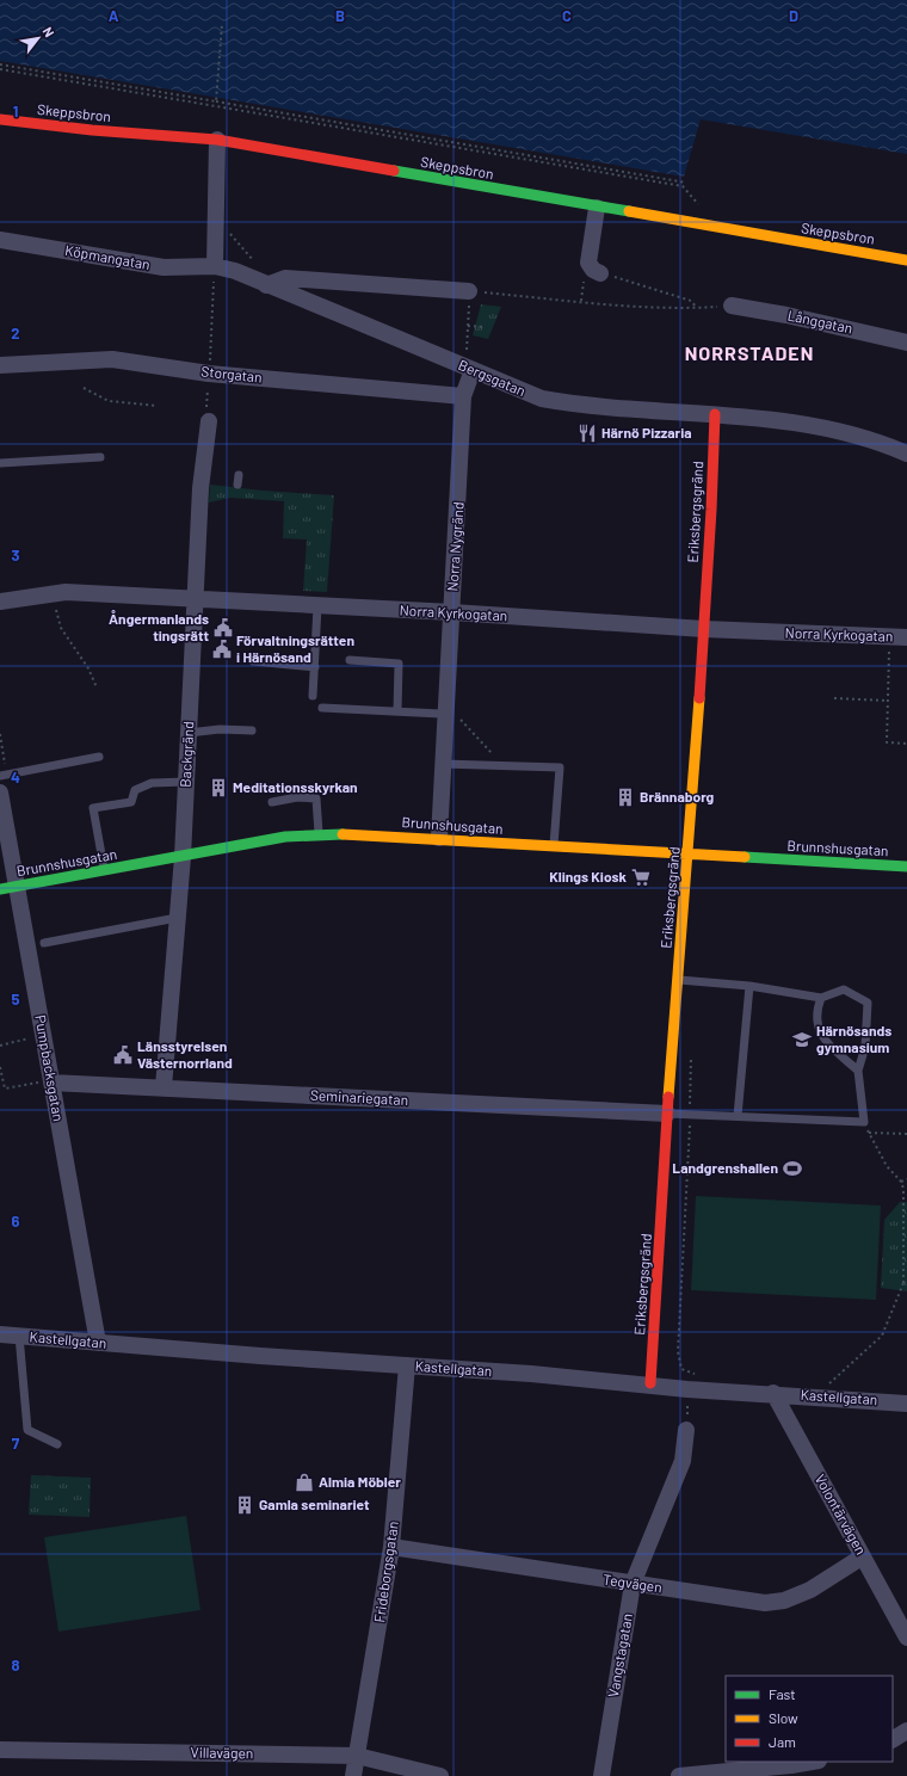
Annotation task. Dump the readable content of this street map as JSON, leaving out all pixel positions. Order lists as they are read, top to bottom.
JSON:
{
  "streets": {
    "street": [
      "Skeppsbron",
      "Köpmangatan",
      "Långgatan",
      "Storgatan",
      "Bergsgatan",
      "Eriksbergsgränd",
      "Norra Nygränd",
      "Norra Kyrkogatan",
      "Backgränd",
      "Brunnshusgatan",
      "Pumpbacksgatan",
      "Seminariegatan",
      "Kastellgatan",
      "Volontärvägen",
      "Frideborgsgatan",
      "Tegvägen",
      "Vangstagatan",
      "Villavägen"
    ]
  },
  "crossings": [
    ["Köpmangatan", "Bergsgatan"],
    ["Storgatan", "Norra Nygränd"],
    ["Bergsgatan", "Eriksbergsgränd"],
    ["Bergsgatan", "Norra Nygränd"],
    ["Eriksbergsgränd", "Norra Kyrkogatan"],
    ["Eriksbergsgränd", "Brunnshusgatan"],
    ["Eriksbergsgränd", "Seminariegatan"],
    ["Eriksbergsgränd", "Kastellgatan"],
    ["Norra Nygränd", "Norra Kyrkogatan"],
    ["Norra Nygränd", "Brunnshusgatan"],
    ["Norra Kyrkogatan", "Backgränd"],
    ["Backgränd", "Brunnshusgatan"],
    ["Backgränd", "Seminariegatan"],
    ["Brunnshusgatan", "Pumpbacksgatan"],
    ["Pumpbacksgatan", "Seminariegatan"],
    ["Pumpbacksgatan", "Kastellgatan"],
    ["Kastellgatan", "Volontärvägen"],
    ["Kastellgatan", "Frideborgsgatan"],
    ["Volontärvägen", "Tegvägen"],
    ["Frideborgsgatan", "Tegvägen"],
    ["Frideborgsgatan", "Villavägen"],
    ["Tegvägen", "Vangstagatan"]
  ],
  "districts": ["NORRSTADEN"],
  "places": {
    "restaurant": ["Härnö Pizzaria"],
    "public building": ["Ångermanlands tingsrätt", "Förvaltningsrätten i Härnösand", "Länsstyrelsen Västernorrland"],
    "building": ["Meditationsskyrkan", "Brännaborg", "Gamla seminariet"],
    "supermarket": ["Klings Kiosk"],
    "school or university": ["Härnösands gymnasium"],
    "sports": ["Landgrenshallen"],
    "shop": ["Almia Möbler"]
  },
  "legend": ["Fast", "Slow", "Jam"],
  "north": "top right",
  "grid": {
    "columns": [
      "A",
      "B",
      "C",
      "D"
    ],
    "rows": [
      "1",
      "2",
      "3",
      "4",
      "5",
      "6",
      "7",
      "8"
    ]
  }
}
